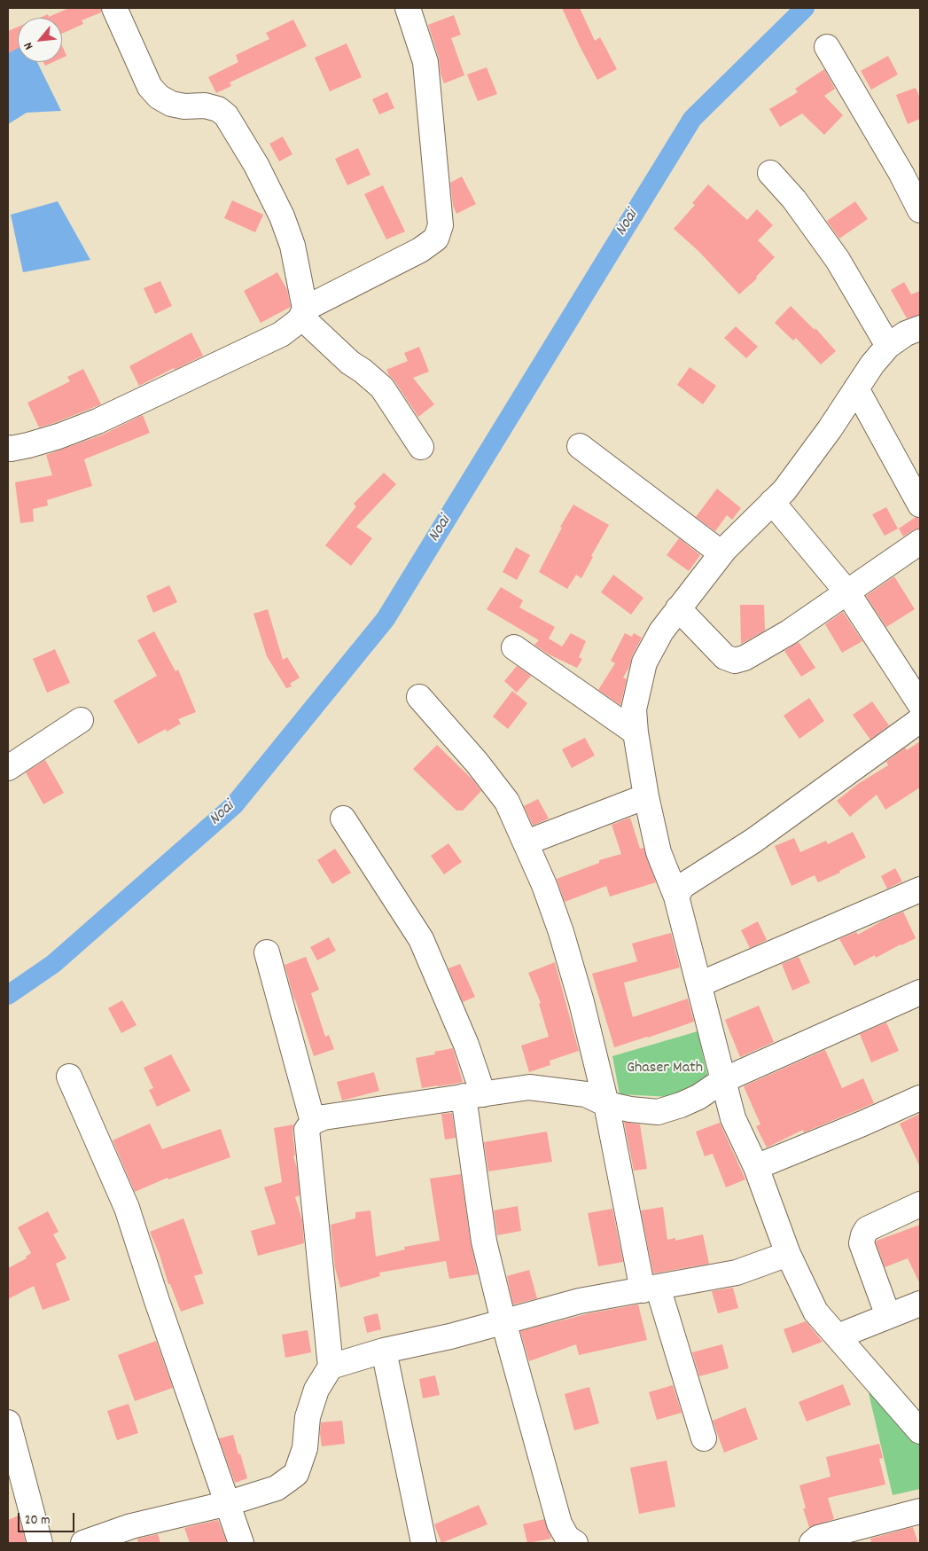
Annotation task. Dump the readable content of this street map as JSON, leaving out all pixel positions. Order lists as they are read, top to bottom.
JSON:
{
  "water": ["Noai"],
  "parks": ["Ghaser Math"],
  "scale_bar": "20 m",
  "north": "bottom left"
}
